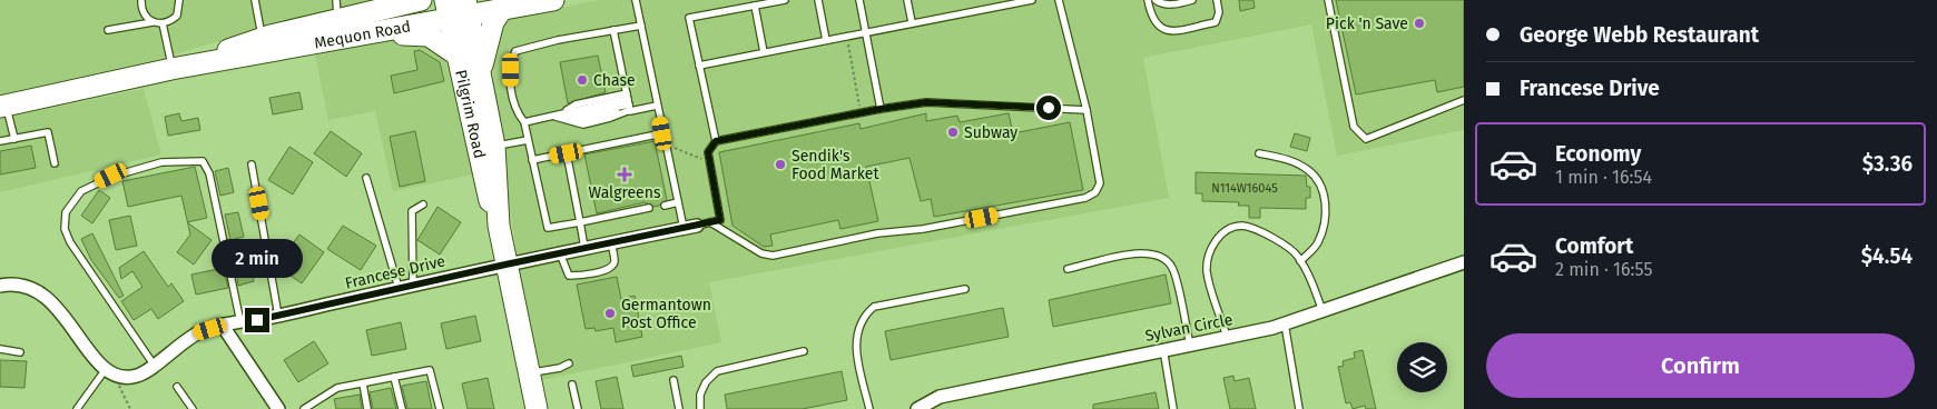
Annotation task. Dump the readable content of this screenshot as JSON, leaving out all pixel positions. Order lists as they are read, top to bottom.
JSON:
{
  "streets": {
    "main road": ["Mequon Road", "Pilgrim Road"],
    "street": ["Francese Drive", "Sylvan Circle"]
  },
  "crossings": [
    ["Mequon Road", "Pilgrim Road"],
    ["Pilgrim Road", "Francese Drive"]
  ],
  "places": {
    "other": [
      "Pick 'n Save",
      "Chase",
      "Subway",
      "Sendik's Food Market",
      "Germantown Post Office"
    ],
    "health": ["Walgreens"]
  },
  "house_numbers": ["N114W16045"],
  "page": {
    "banner": ["George Webb Restaurant", "Francese Drive"],
    "list": [
      {
        "name": "Economy",
        "note": "1 min · 16:54",
        "value": "$3.36"
      },
      {
        "name": "Comfort",
        "note": "2 min · 16:55",
        "value": "$4.54"
      }
    ],
    "bubble": "2 min",
    "buttons": "Confirm"
  }
}
